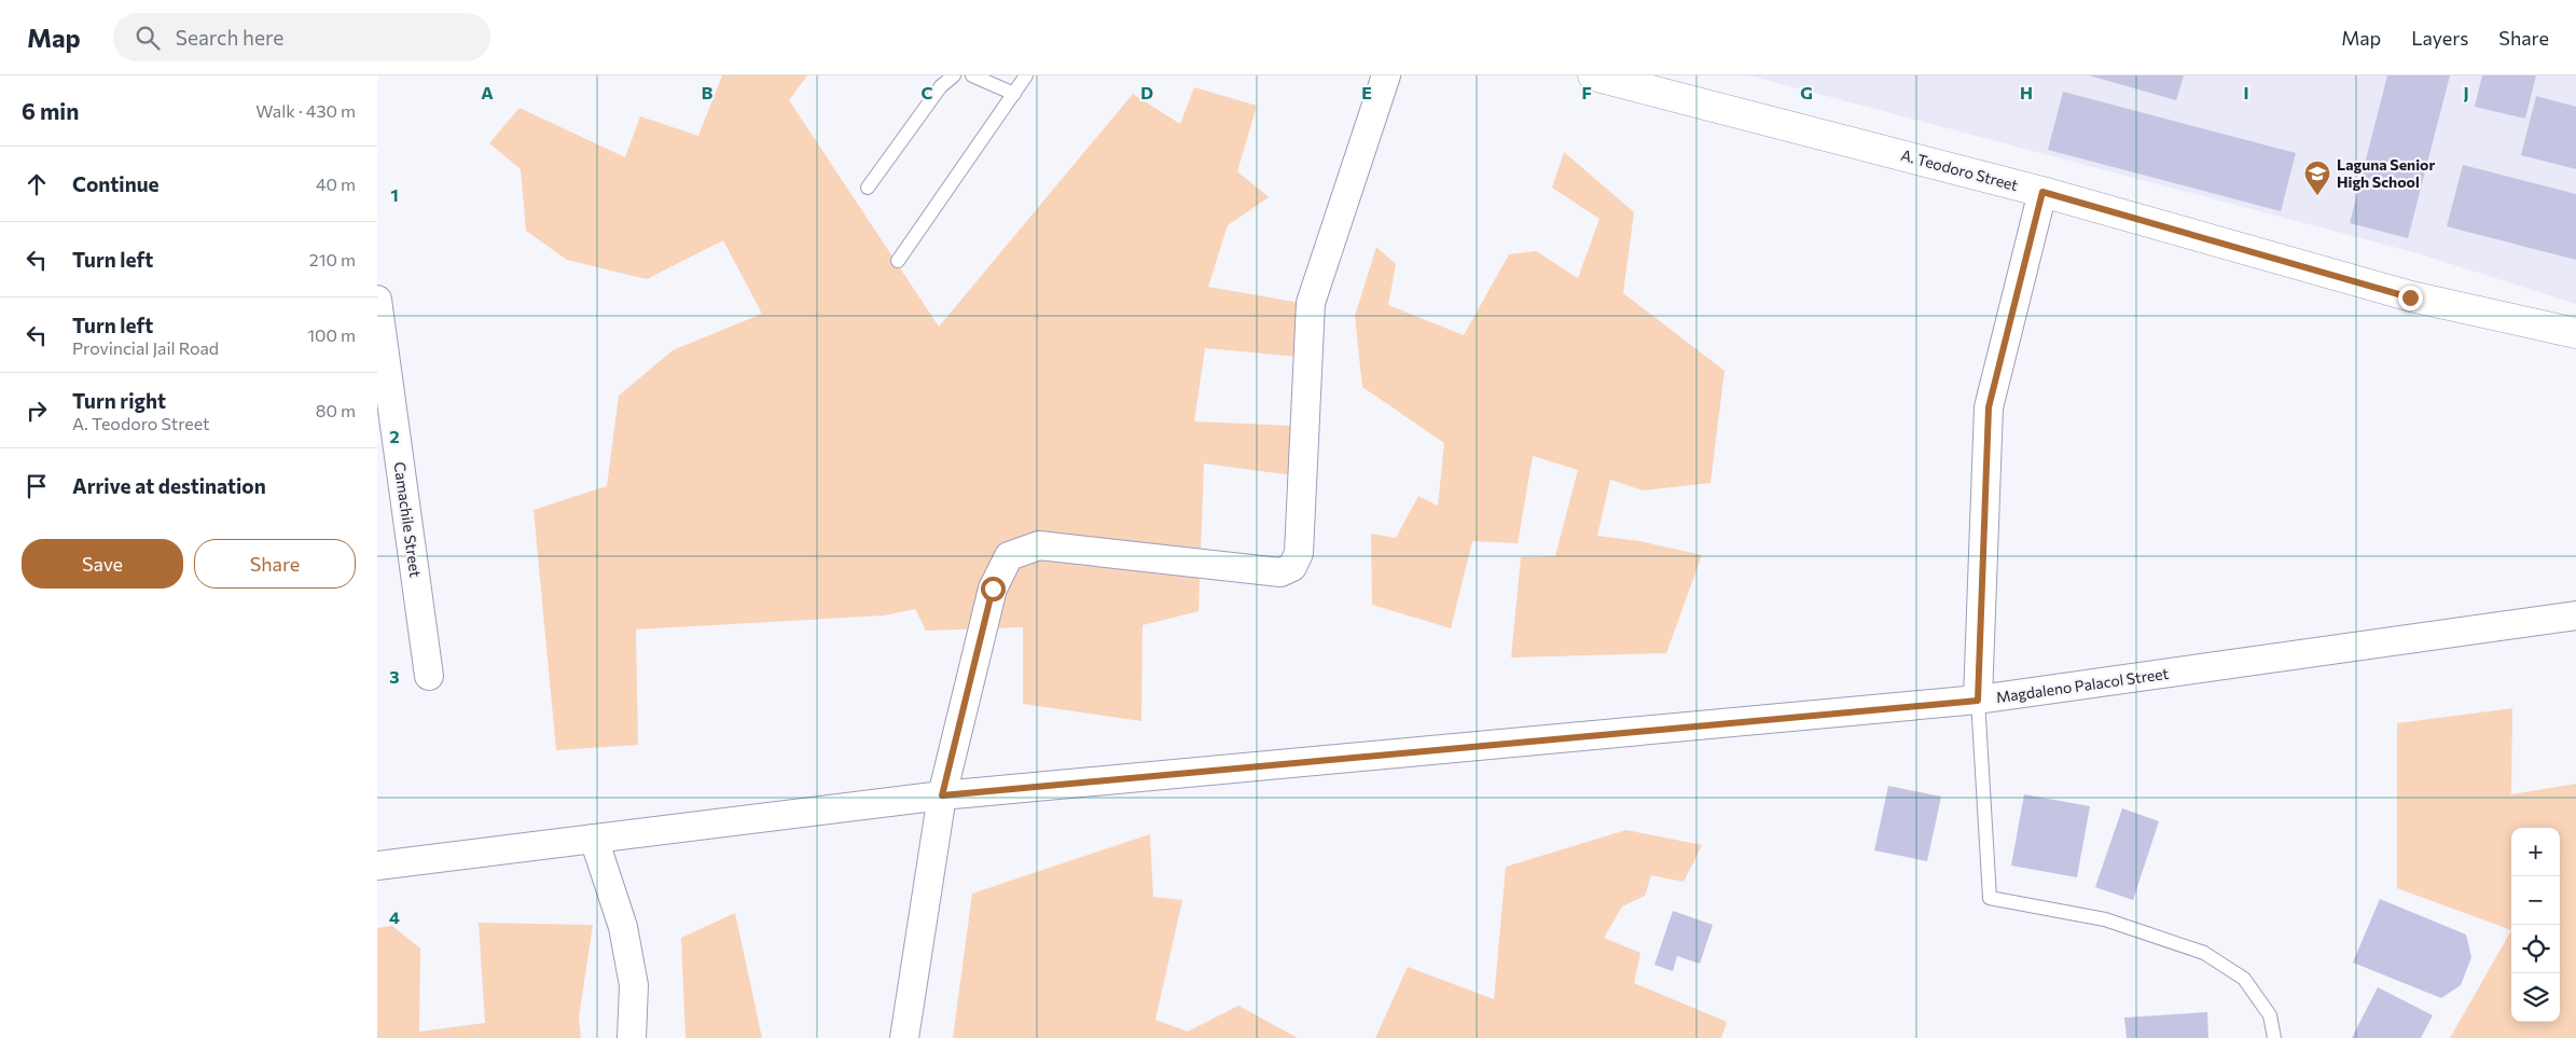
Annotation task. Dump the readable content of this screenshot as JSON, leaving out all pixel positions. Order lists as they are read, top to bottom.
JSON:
{
  "streets": {
    "street": ["A. Teodoro Street", "Camachile Street", "Magdaleno Palacol Street"]
  },
  "places": {
    "school or university": ["Laguna Senior High School"]
  },
  "page": {
    "header": "Map",
    "search": "Search here",
    "nav": ["Map", "Layers", "Share"],
    "heading": ["6 min", "Walk · 430 m"],
    "list": [
      ["Continue", "40 m"],
      ["Turn left", "210 m"],
      ["Turn left", "Provincial Jail Road", "100 m"],
      ["Turn right", "A. Teodoro Street", "80 m"],
      "Arrive at destination"
    ],
    "buttons": ["Save", "Share"],
    "map_buttons": ["+", "−"]
  },
  "grid": {
    "columns": [
      "A",
      "B",
      "C",
      "D",
      "E",
      "F",
      "G",
      "H",
      "I",
      "J"
    ],
    "rows": [
      "1",
      "2",
      "3",
      "4"
    ]
  }
}
